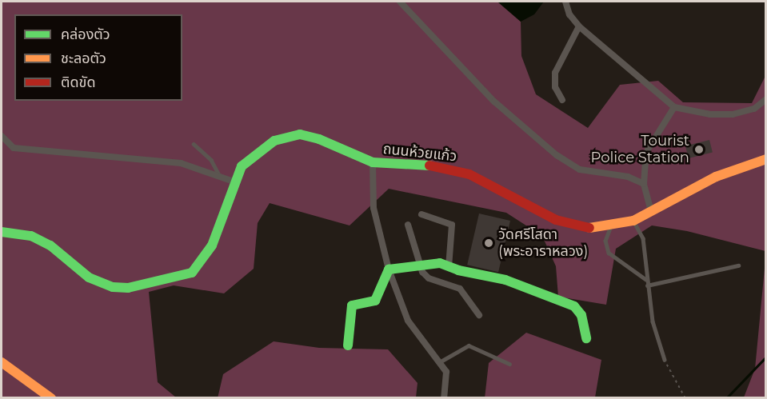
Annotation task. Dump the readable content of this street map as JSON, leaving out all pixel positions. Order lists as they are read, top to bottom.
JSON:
{
  "streets": {
    "main road": ["ถนนห้วยแก้ว"]
  },
  "places": ["Tourist Police Station", "วัดศรีโสดา (พระอาราหลวง)"],
  "legend": ["คล่องตัว", "ชะลอตัว", "ติดขัด"]
}
